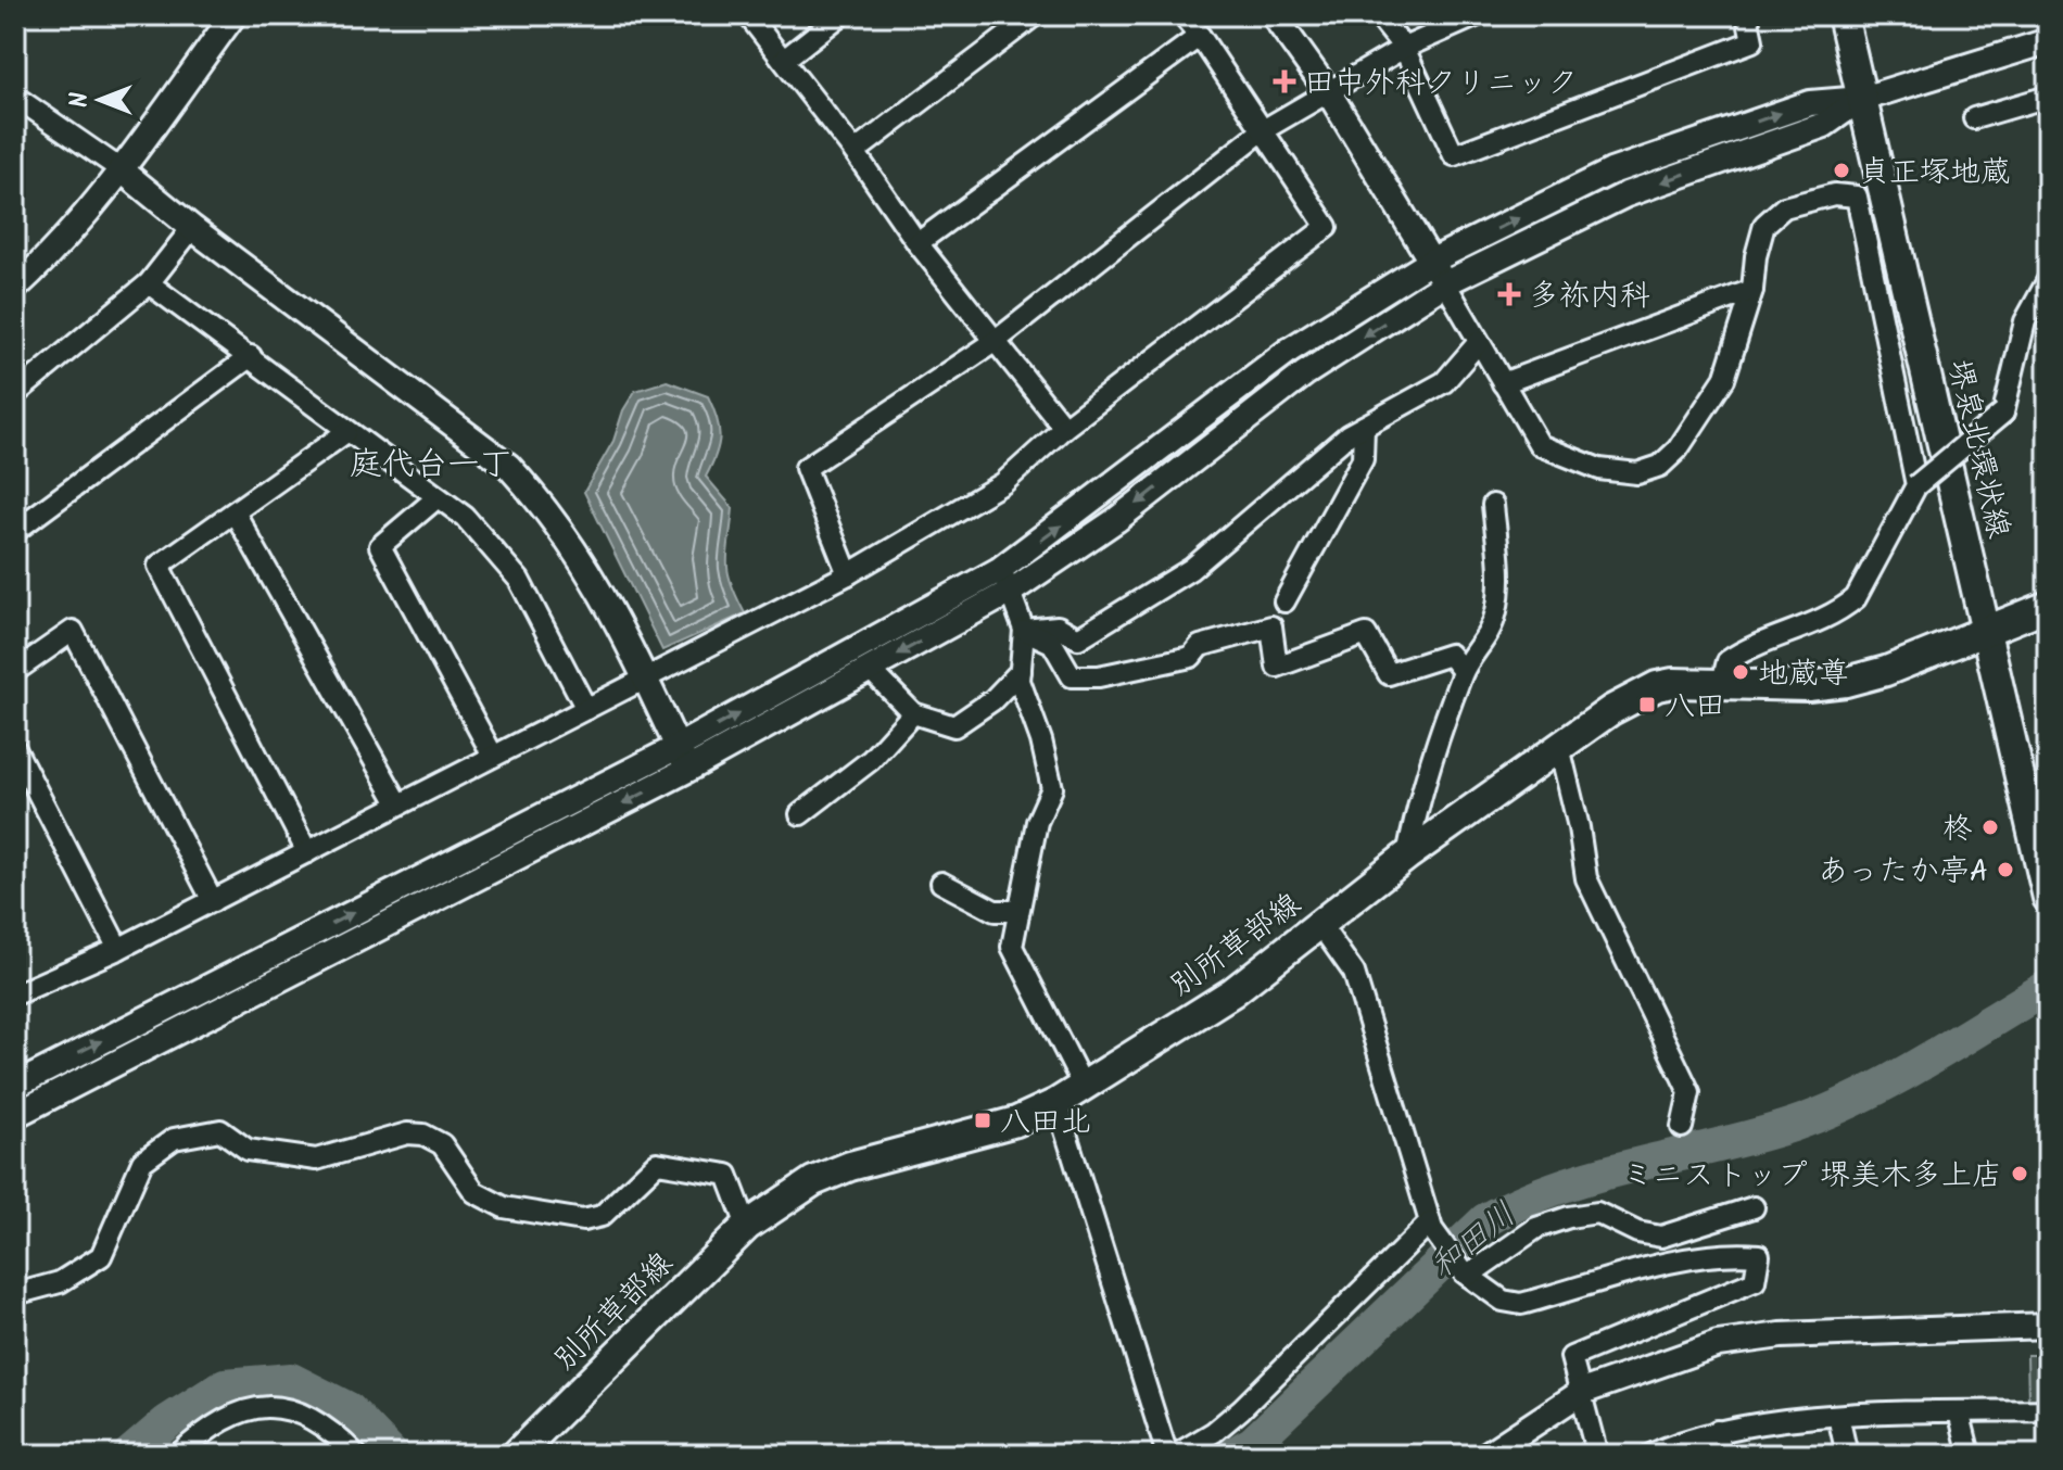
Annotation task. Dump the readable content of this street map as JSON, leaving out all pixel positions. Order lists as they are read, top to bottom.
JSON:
{
  "streets": {
    "main road": ["堺泉北環状線", "別所草部線"]
  },
  "crossings": [
    ["堺泉北環状線", "別所草部線"]
  ],
  "districts": ["庭代台一丁"],
  "water": ["和田川"],
  "places": {
    "health": ["田中外科クリニック", "多祢内科"],
    "other": [
      "貞正塚地蔵",
      "地蔵尊",
      "柊",
      "あったか亭A",
      "ミニストップ 堺美木多上店"
    ],
    "transit": ["八田", "八田北"]
  },
  "north": "left"
}
